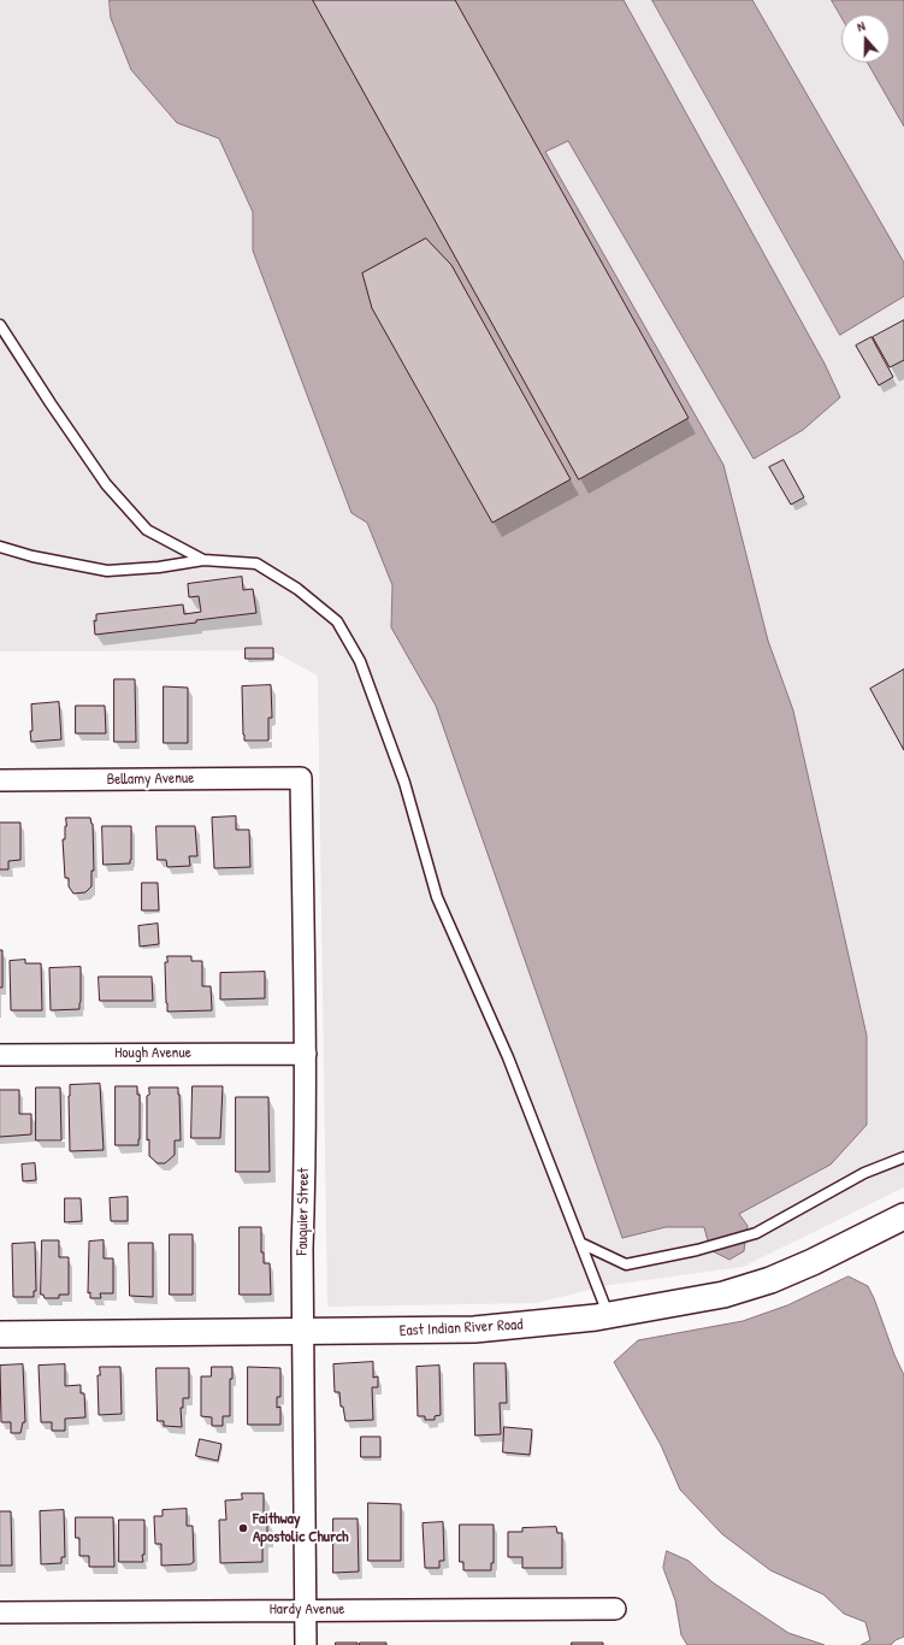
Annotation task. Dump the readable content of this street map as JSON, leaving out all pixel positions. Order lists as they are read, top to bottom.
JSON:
{
  "streets": {
    "street": [
      "Bellamy Avenue",
      "Hough Avenue",
      "Fauquier Street",
      "East Indian River Road",
      "Hardy Avenue"
    ]
  },
  "crossings": [
    ["Bellamy Avenue", "Fauquier Street"],
    ["Hough Avenue", "Fauquier Street"],
    ["Fauquier Street", "East Indian River Road"],
    ["Fauquier Street", "Hardy Avenue"]
  ],
  "places": ["Faithway Apostolic Church"],
  "north": "top"
}
